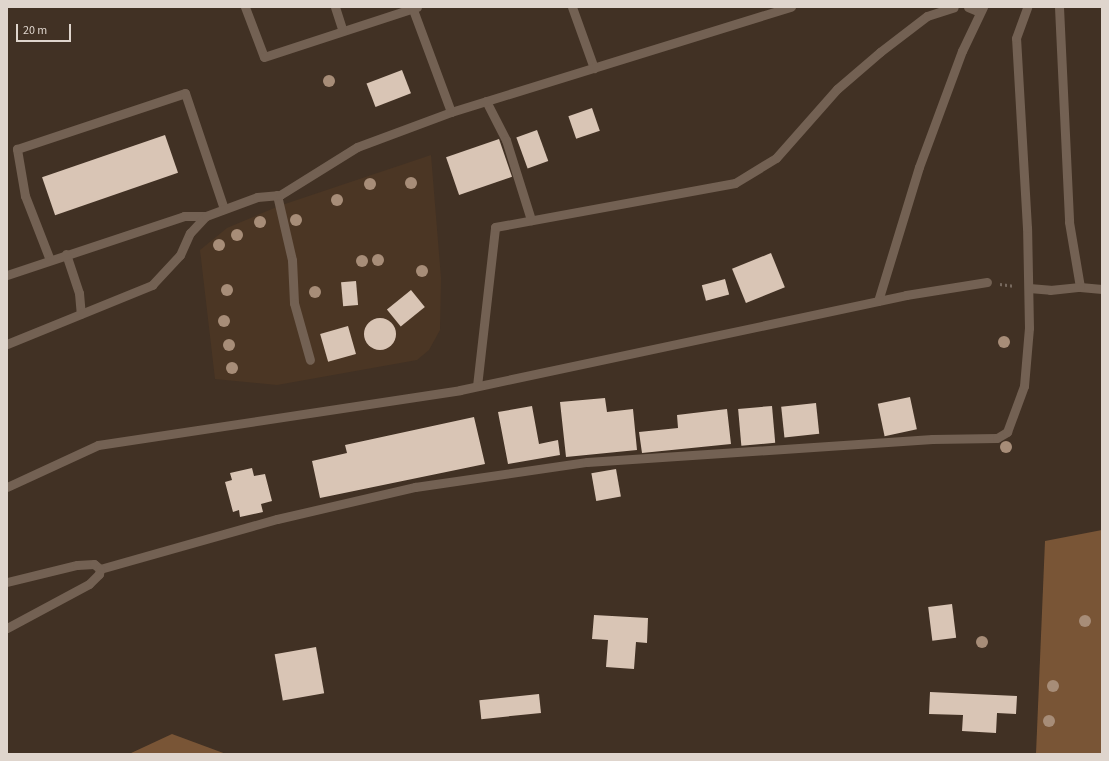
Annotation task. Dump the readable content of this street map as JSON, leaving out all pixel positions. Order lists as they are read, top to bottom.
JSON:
{
  "scale_bar": "20 m"
}
